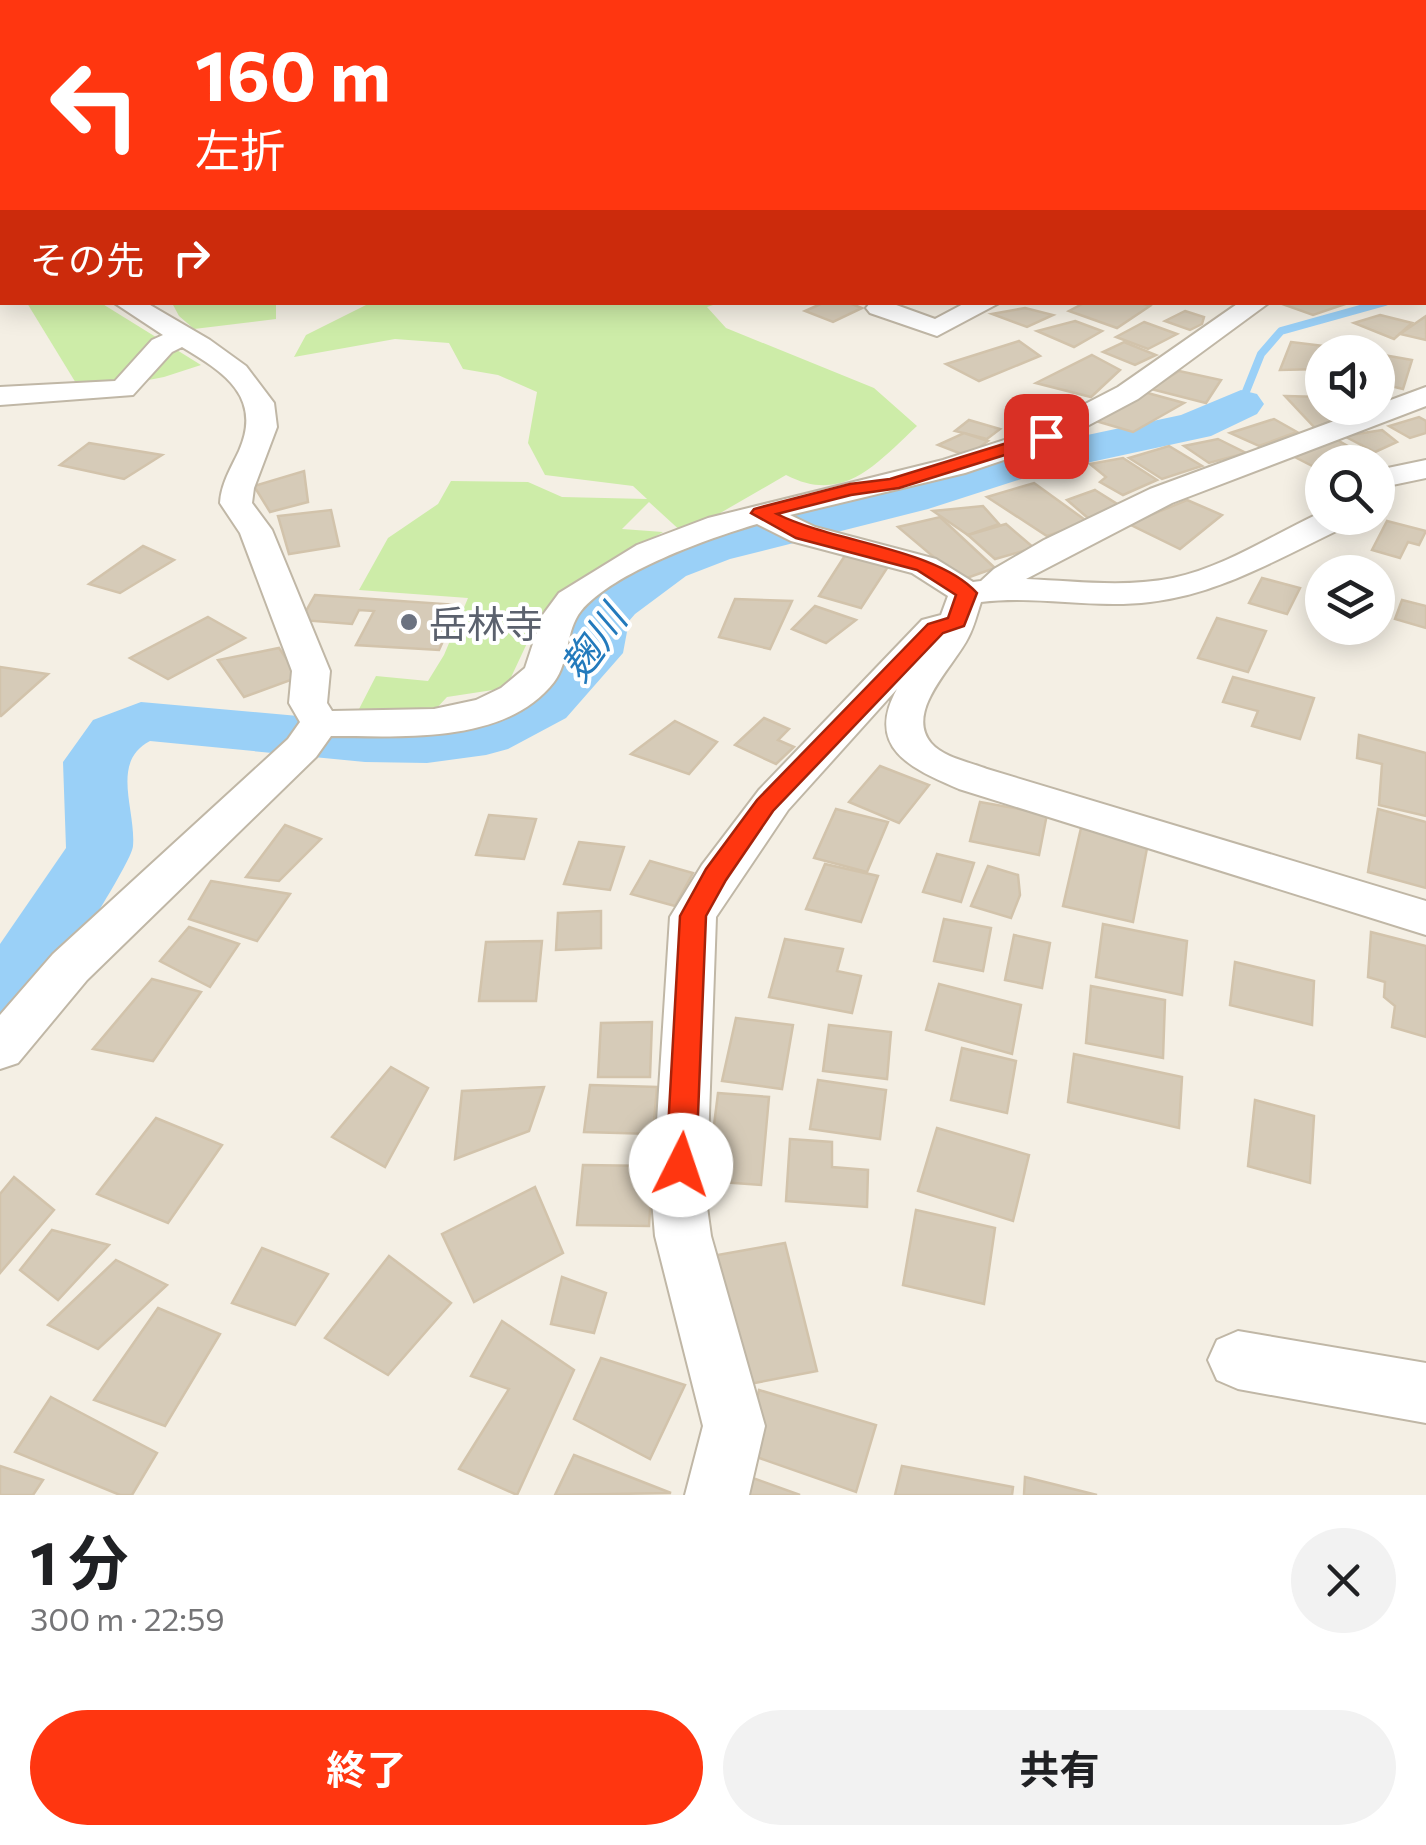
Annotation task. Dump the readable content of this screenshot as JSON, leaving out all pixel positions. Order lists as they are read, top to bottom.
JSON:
{
  "water": ["麹川"],
  "places": ["岳林寺"],
  "page": {
    "turn": ["160 m", "左折"],
    "then": "その先",
    "heading": ["1 分", "300 m · 22:59"],
    "buttons": ["終了", "共有"]
  }
}
